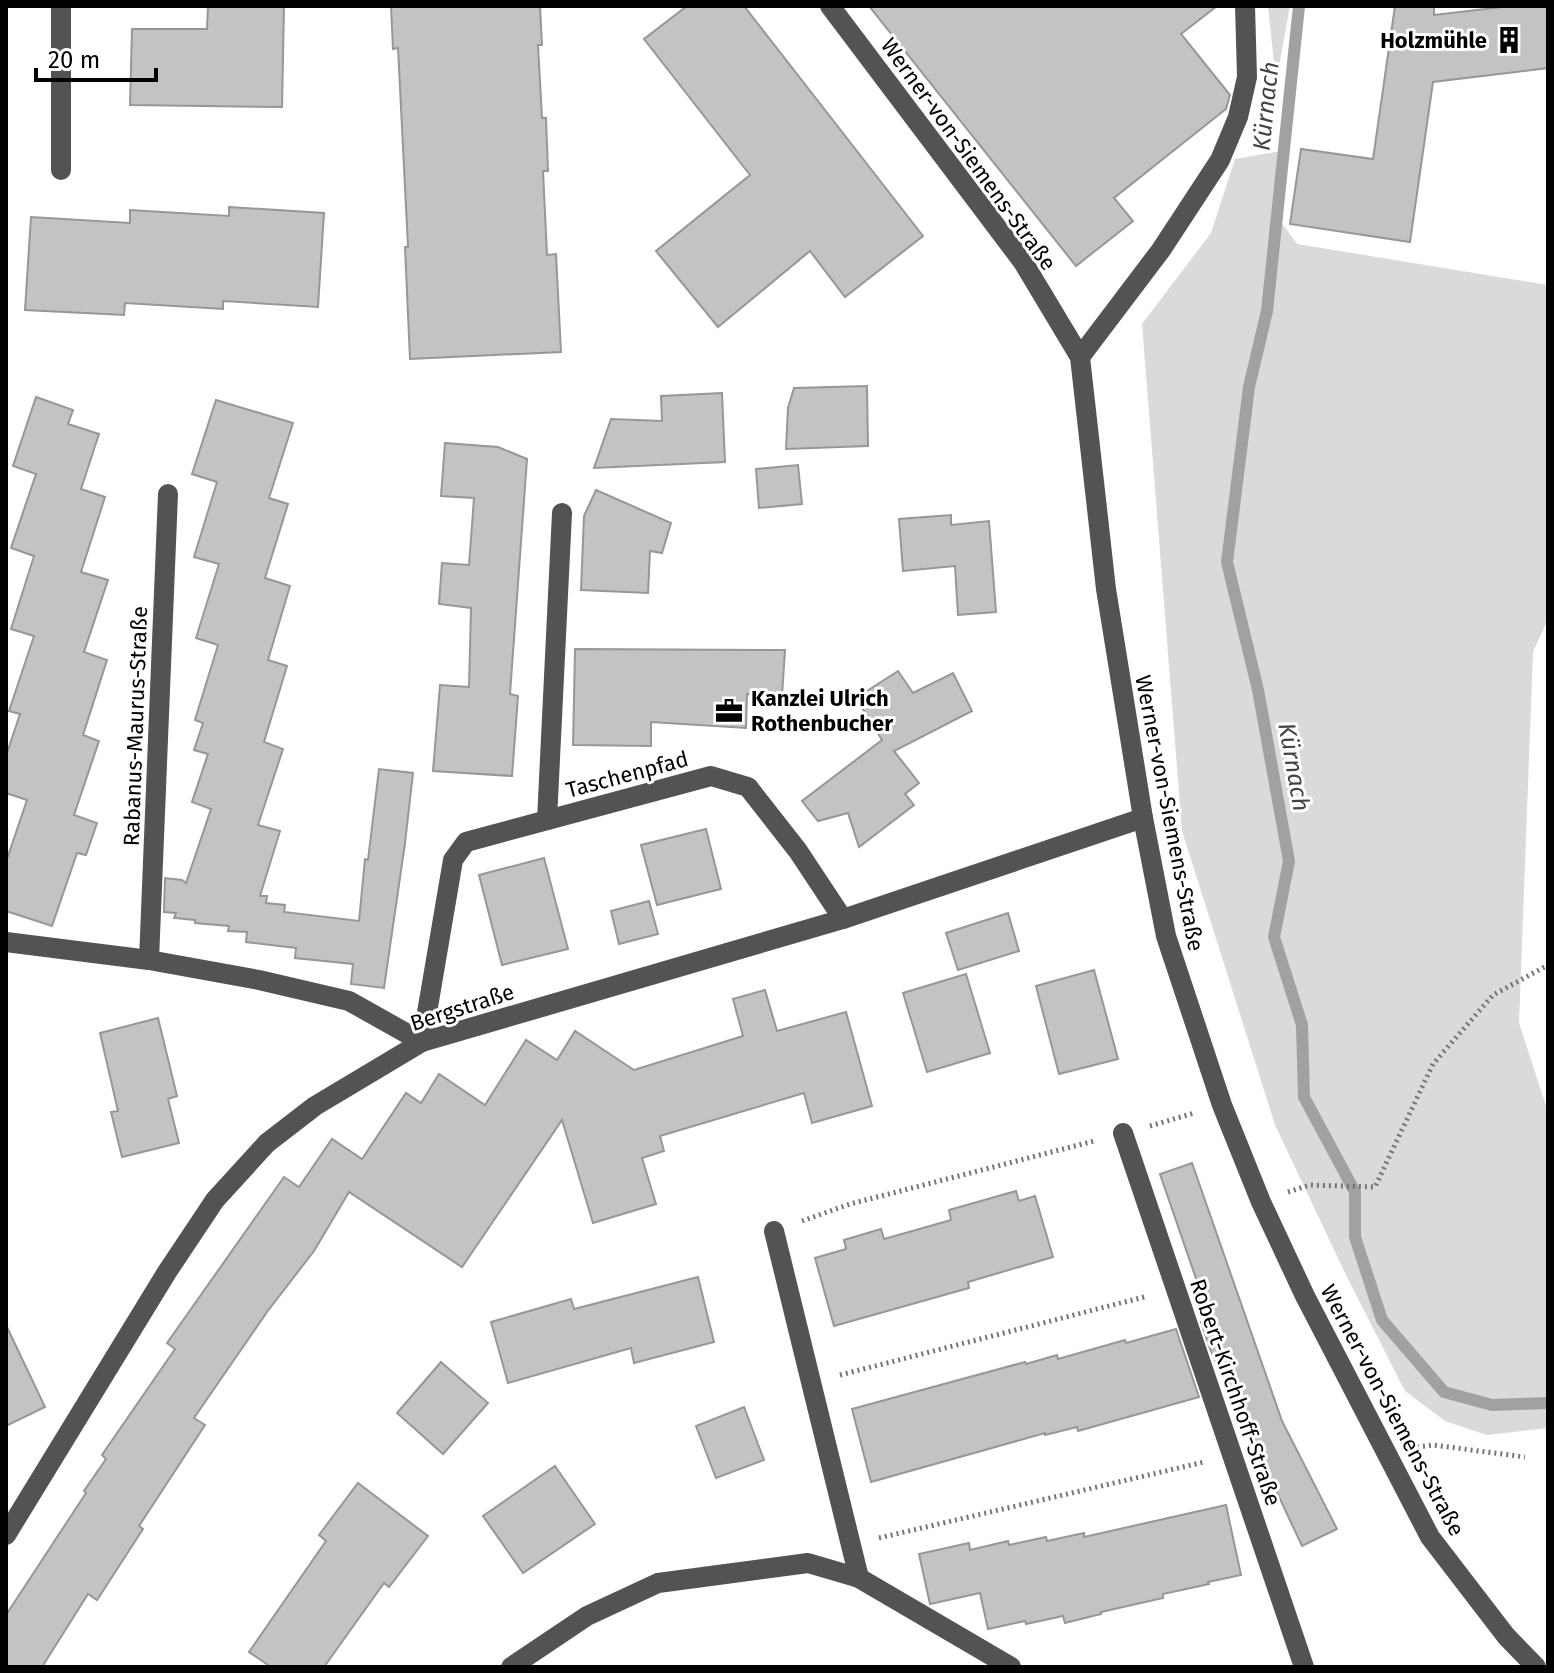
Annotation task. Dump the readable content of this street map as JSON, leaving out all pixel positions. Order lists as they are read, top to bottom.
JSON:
{
  "streets": {
    "street": [
      "Werner-von-Siemens-Straße",
      "Rabanus-Maurus-Straße",
      "Taschenpfad",
      "Bergstraße",
      "Robert-Kirchhoff-Straße"
    ]
  },
  "crossings": [
    ["Werner-von-Siemens-Straße", "Bergstraße"],
    ["Taschenpfad", "Bergstraße"]
  ],
  "water": ["Kürnach"],
  "places": {
    "building": ["Holzmühle"],
    "office": ["Kanzlei Ulrich Rothenbucher"]
  },
  "scale_bar": "20 m"
}
